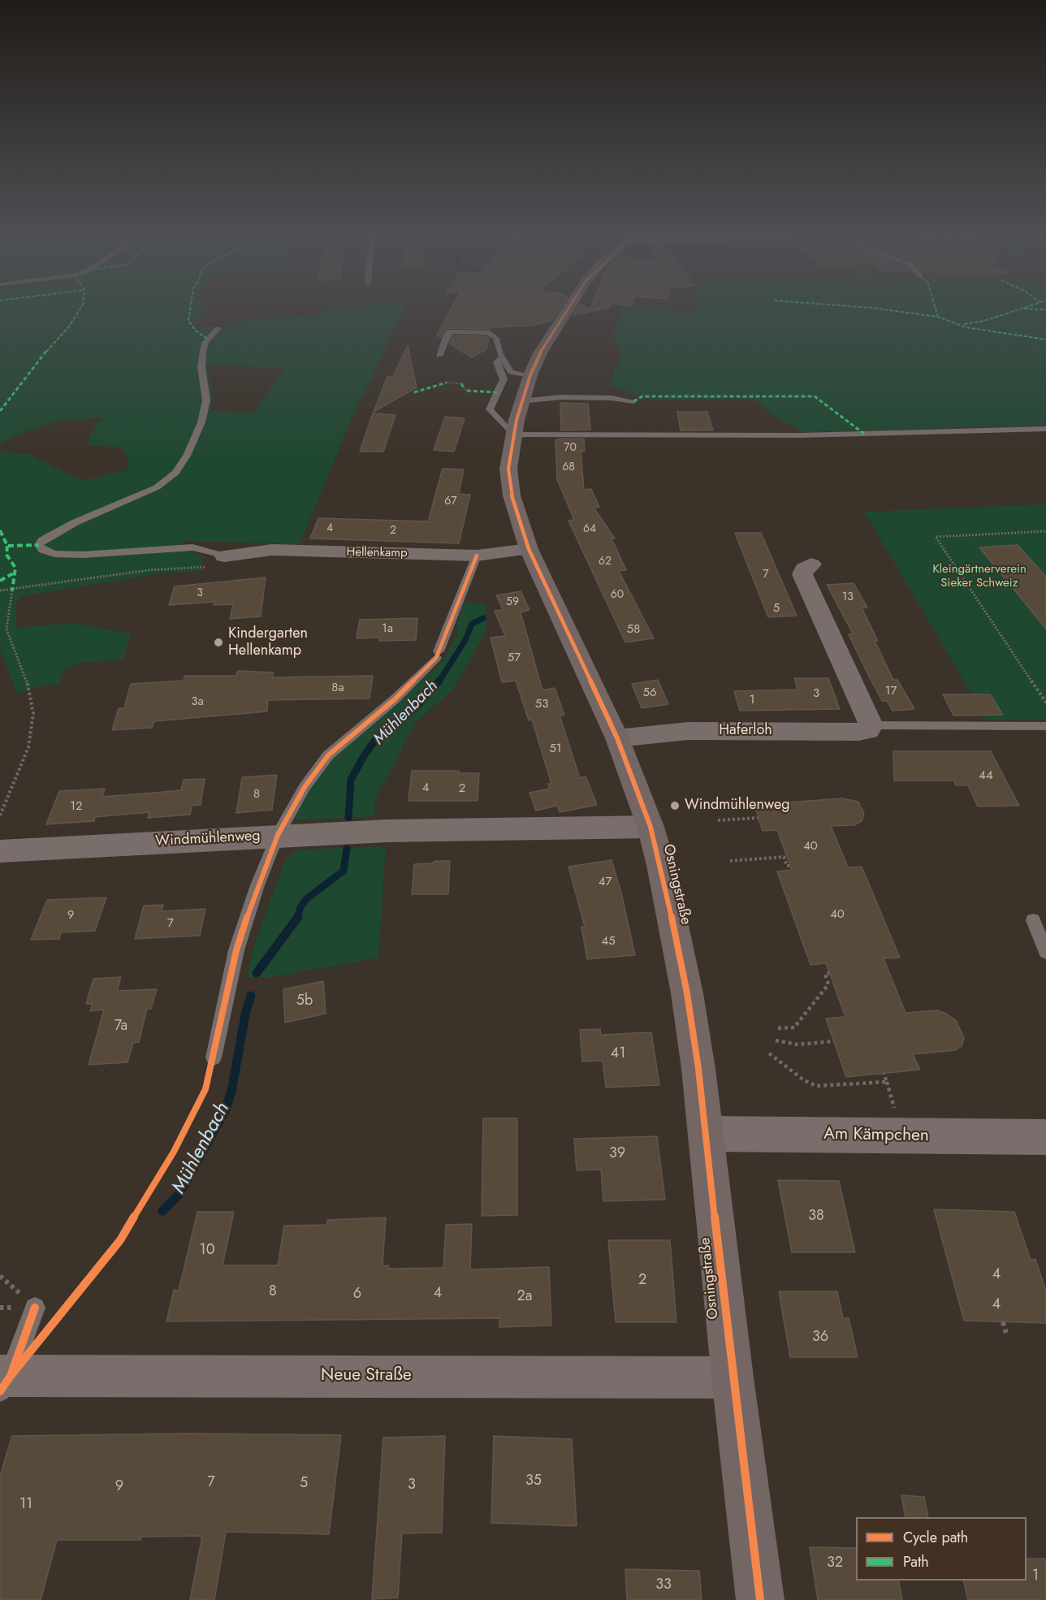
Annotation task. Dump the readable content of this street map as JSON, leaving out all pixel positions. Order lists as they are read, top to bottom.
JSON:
{
  "streets": {
    "main road": ["Osningstraße"],
    "street": [
      "Hellenkamp",
      "Haferloh",
      "Windmühlenweg",
      "Am Kämpchen",
      "Neue Straße"
    ]
  },
  "crossings": [
    ["Hellenkamp", "Osningstraße"],
    ["Haferloh", "Osningstraße"],
    ["Windmühlenweg", "Osningstraße"],
    ["Osningstraße", "Am Kämpchen"],
    ["Osningstraße", "Neue Straße"]
  ],
  "water": ["Mühlenbach"],
  "parks": ["Kleingärtnerverein Sieker Schweiz"],
  "places": ["Kindergarten Hellenkamp", "Windmühlenweg"],
  "house_numbers": [
    "70",
    "68",
    "67",
    "4",
    "64",
    "2",
    "62",
    "7",
    "3",
    "60",
    "13",
    "59",
    "5",
    "1a",
    "58",
    "57",
    "8a",
    "17",
    "56",
    "3",
    "1",
    "3a",
    "53",
    "51",
    "44",
    "4",
    "2",
    "8",
    "12",
    "40",
    "47",
    "40",
    "9",
    "7",
    "45",
    "5b",
    "7a",
    "41",
    "39",
    "38",
    "10",
    "4",
    "2",
    "8",
    "4",
    "6",
    "2a",
    "4",
    "36",
    "35",
    "7",
    "5",
    "3",
    "9",
    "11",
    "32",
    "1",
    "33"
  ],
  "legend": ["Cycle path", "Path"]
}
